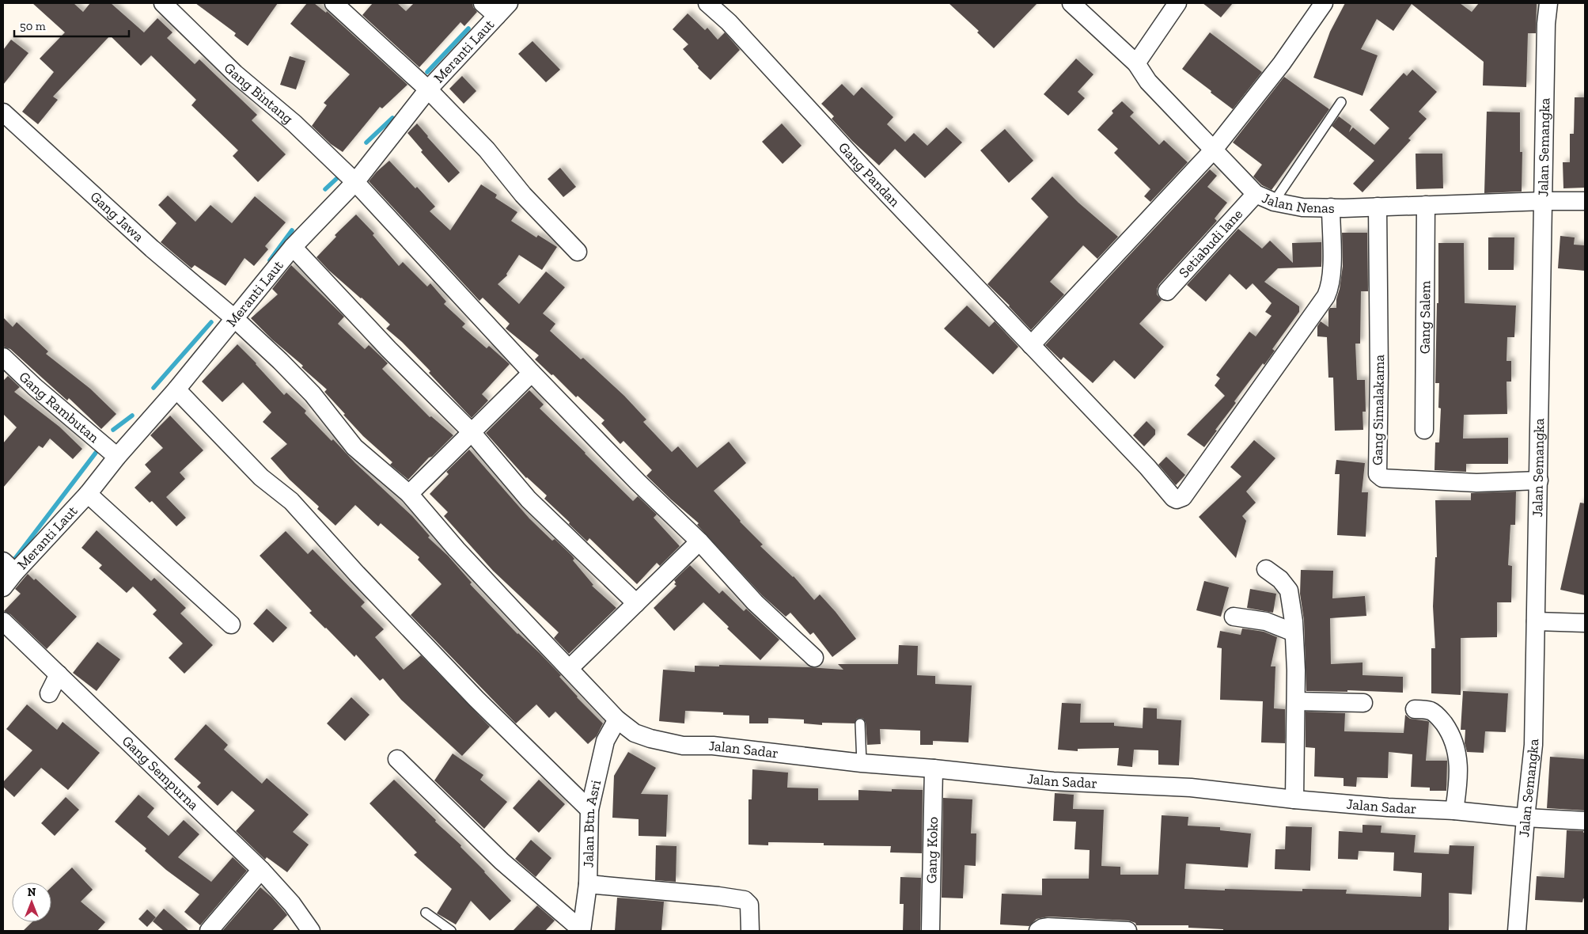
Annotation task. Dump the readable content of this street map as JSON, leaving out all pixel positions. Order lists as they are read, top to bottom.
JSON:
{
  "streets": {
    "street": [
      "Meranti Laut",
      "Gang Bintang",
      "Jalan Semangka",
      "Gang Pandan",
      "Jalan Nenas",
      "Gang Jawa",
      "Setiabudi lane",
      "Gang Salem",
      "Gang Rambutan",
      "Gang Simalakama",
      "Jalan Sadar",
      "Gang Sempurna",
      "Jalan Btn. Asri",
      "Gang Koko"
    ]
  },
  "crossings": [
    ["Meranti Laut", "Gang Bintang"],
    ["Meranti Laut", "Gang Jawa"],
    ["Meranti Laut", "Gang Rambutan"],
    ["Jalan Semangka", "Jalan Nenas"],
    ["Jalan Semangka", "Gang Simalakama"],
    ["Jalan Semangka", "Jalan Sadar"],
    ["Gang Pandan", "Jalan Nenas"],
    ["Jalan Nenas", "Setiabudi lane"],
    ["Jalan Nenas", "Gang Salem"],
    ["Jalan Nenas", "Gang Simalakama"],
    ["Gang Jawa", "Jalan Sadar"],
    ["Jalan Sadar", "Jalan Btn. Asri"],
    ["Jalan Sadar", "Gang Koko"]
  ],
  "scale_bar": "50 m",
  "north": "top"
}
